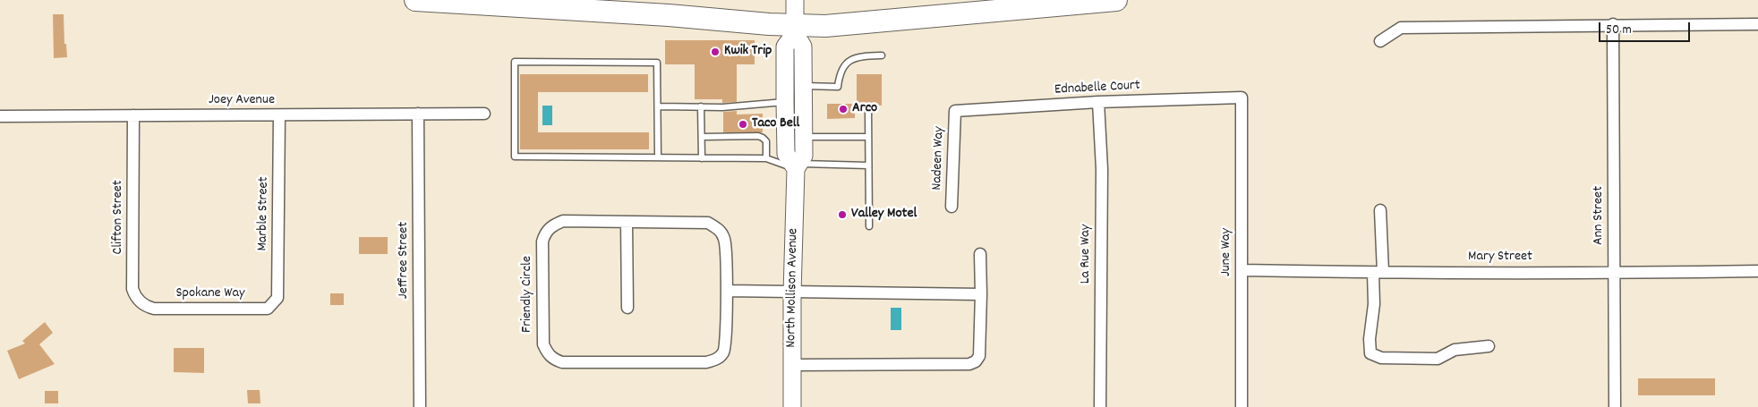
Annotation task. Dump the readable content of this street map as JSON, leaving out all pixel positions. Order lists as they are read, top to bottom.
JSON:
{
  "streets": {
    "main road": ["North Mollison Avenue"],
    "street": [
      "Ednabelle Court",
      "Joey Avenue",
      "Nadeen Way",
      "Marble Street",
      "Ann Street",
      "Clifton Street",
      "June Way",
      "La Rue Way",
      "Mary Street",
      "Jeffree Street",
      "Spokane Way",
      "Friendly Circle"
    ]
  },
  "crossings": [
    ["Ednabelle Court", "Nadeen Way"],
    ["Ednabelle Court", "June Way"],
    ["Ednabelle Court", "La Rue Way"],
    ["Joey Avenue", "Marble Street"],
    ["Joey Avenue", "Clifton Street"],
    ["Joey Avenue", "Jeffree Street"],
    ["Marble Street", "Spokane Way"],
    ["Ann Street", "Mary Street"],
    ["Clifton Street", "Spokane Way"],
    ["June Way", "Mary Street"]
  ],
  "places": [
    "Kwik Trip",
    "Arco",
    "Taco Bell",
    "Valley Motel"
  ],
  "scale_bar": "50 m"
}
